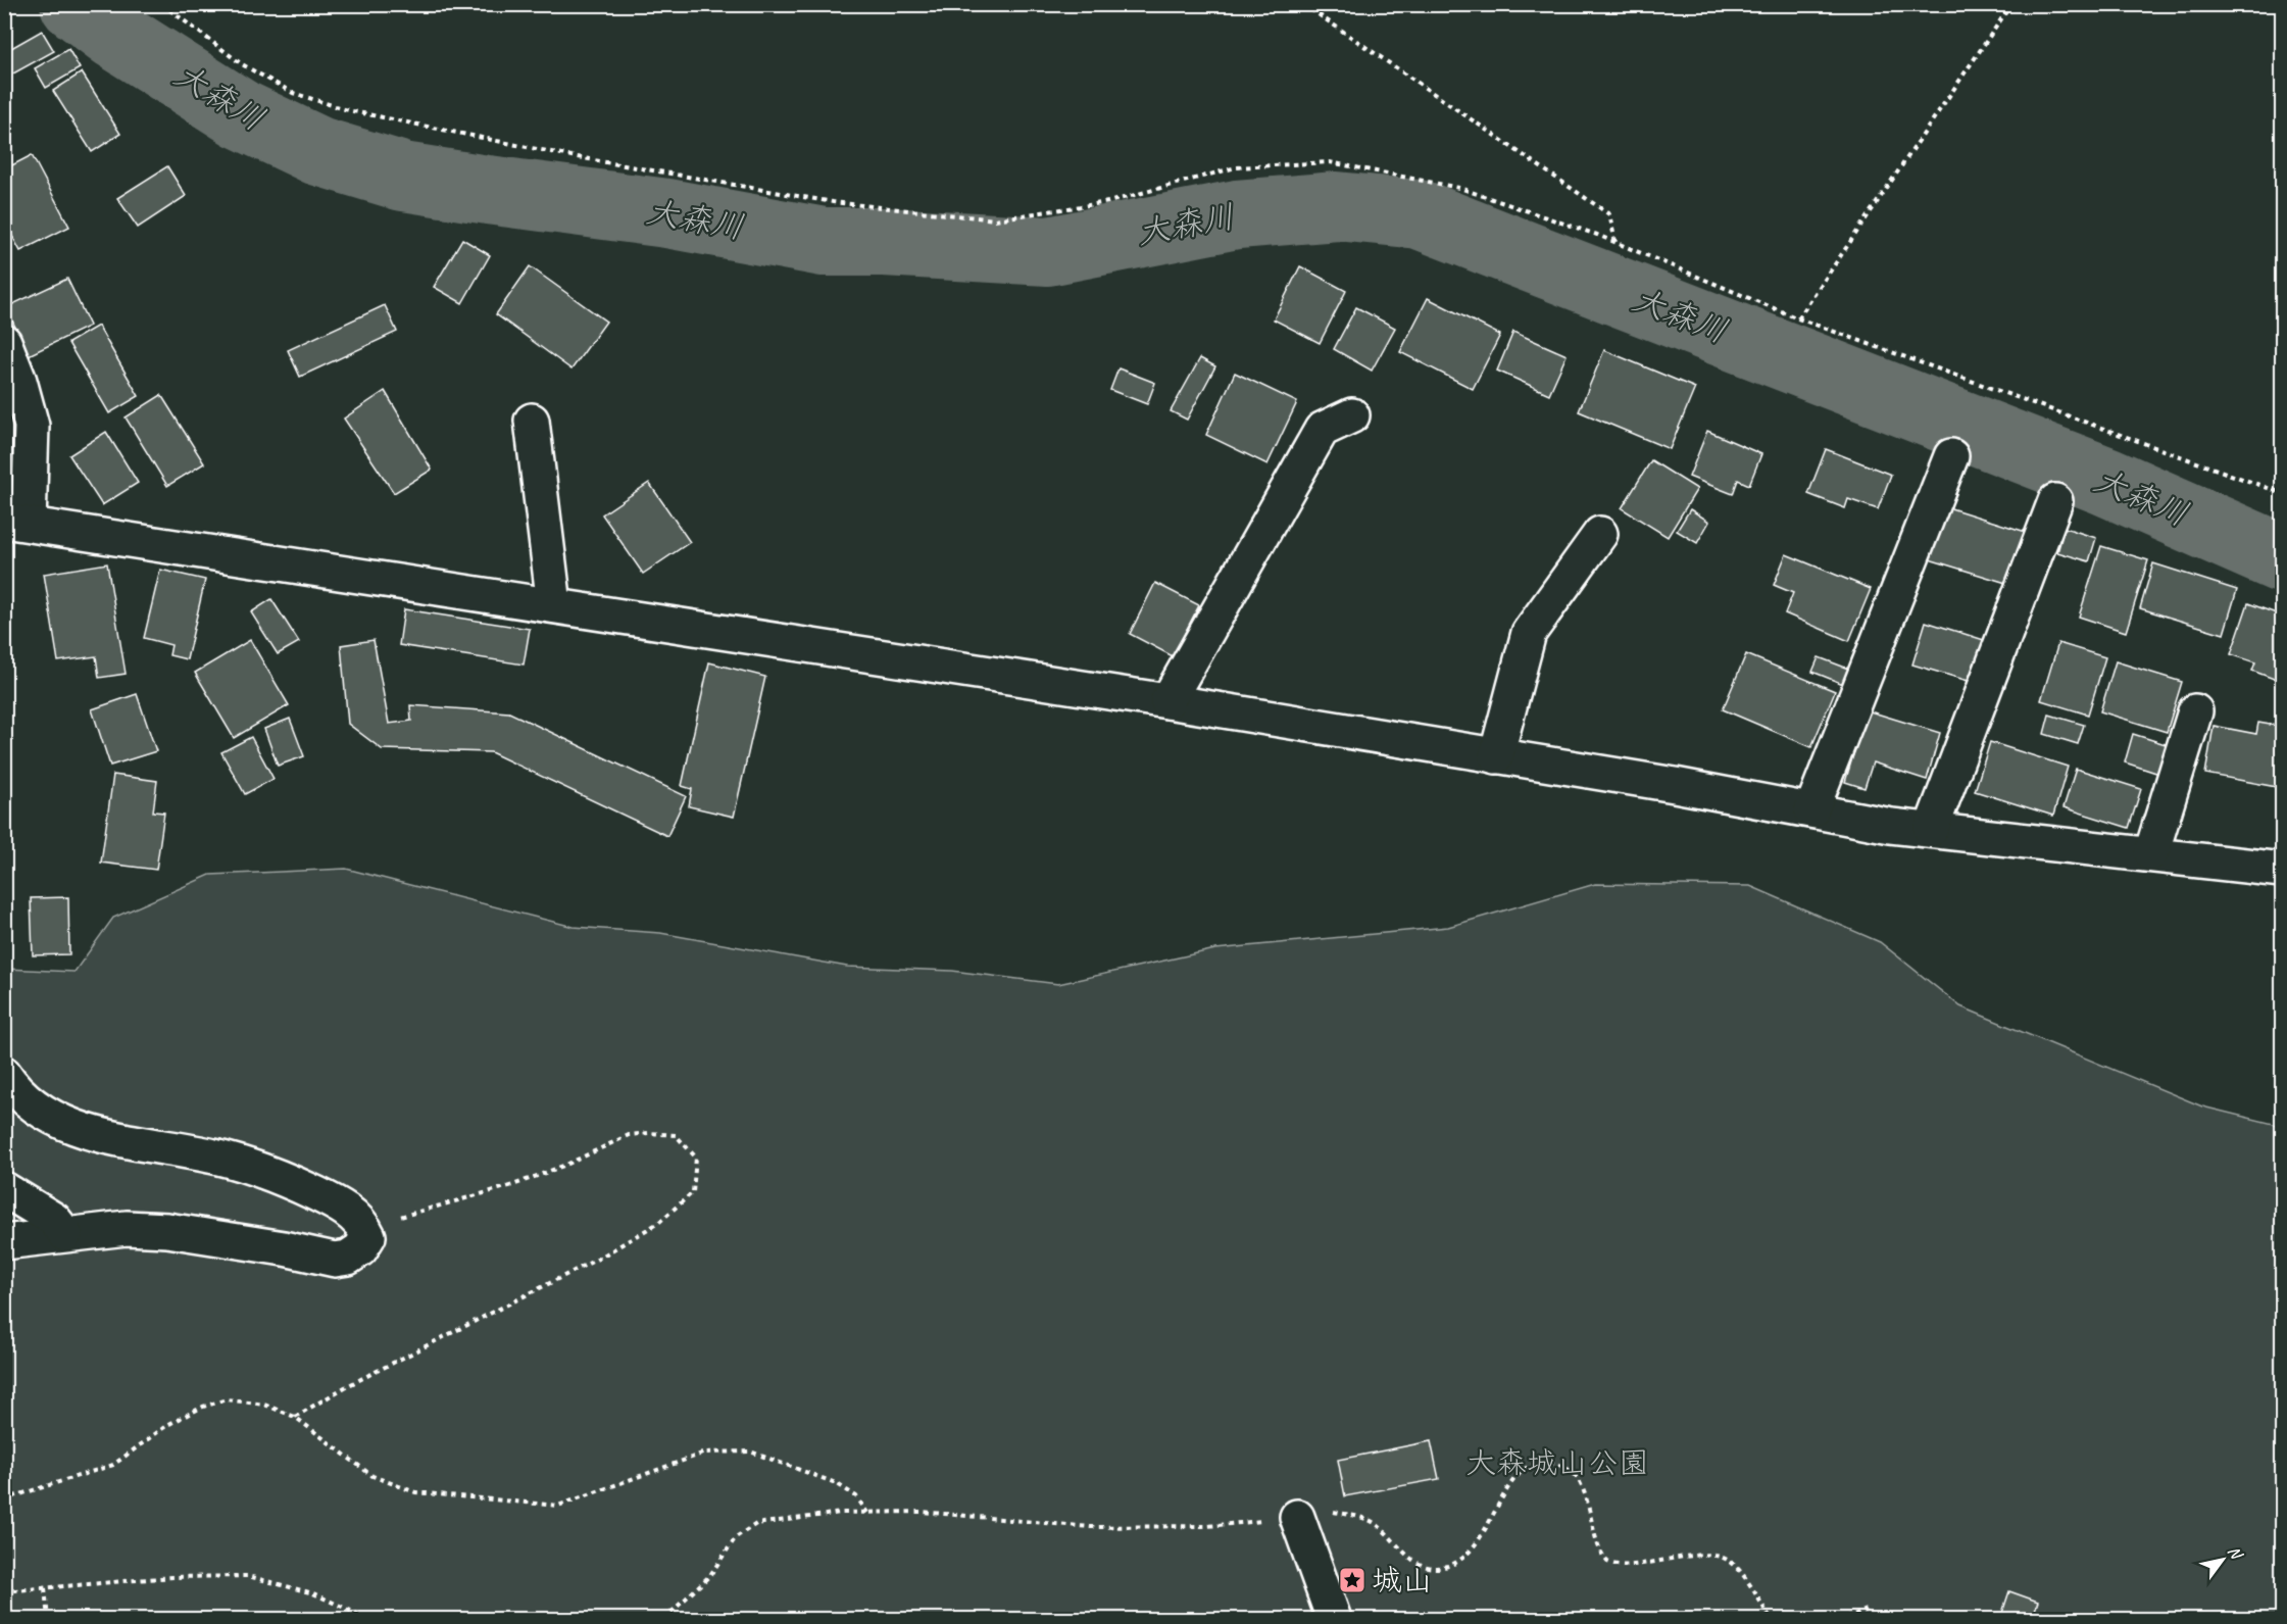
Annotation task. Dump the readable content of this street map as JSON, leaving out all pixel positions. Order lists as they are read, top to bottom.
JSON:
{
  "water": ["大森川"],
  "parks": ["大森城山公園"],
  "places": {
    "place": ["城山"]
  },
  "north": "top right"
}
